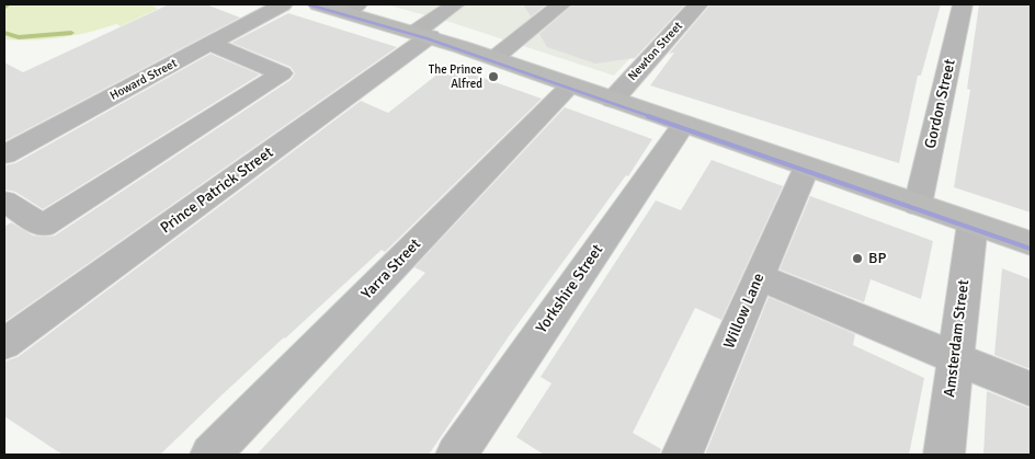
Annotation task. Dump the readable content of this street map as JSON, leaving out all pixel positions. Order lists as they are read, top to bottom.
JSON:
{
  "streets": {
    "street": [
      "Newton Street",
      "Howard Street",
      "Gordon Street",
      "Prince Patrick Street",
      "Yarra Street",
      "Yorkshire Street",
      "Willow Lane",
      "Amsterdam Street"
    ]
  },
  "places": ["The Prince Alfred", "BP"]
}
